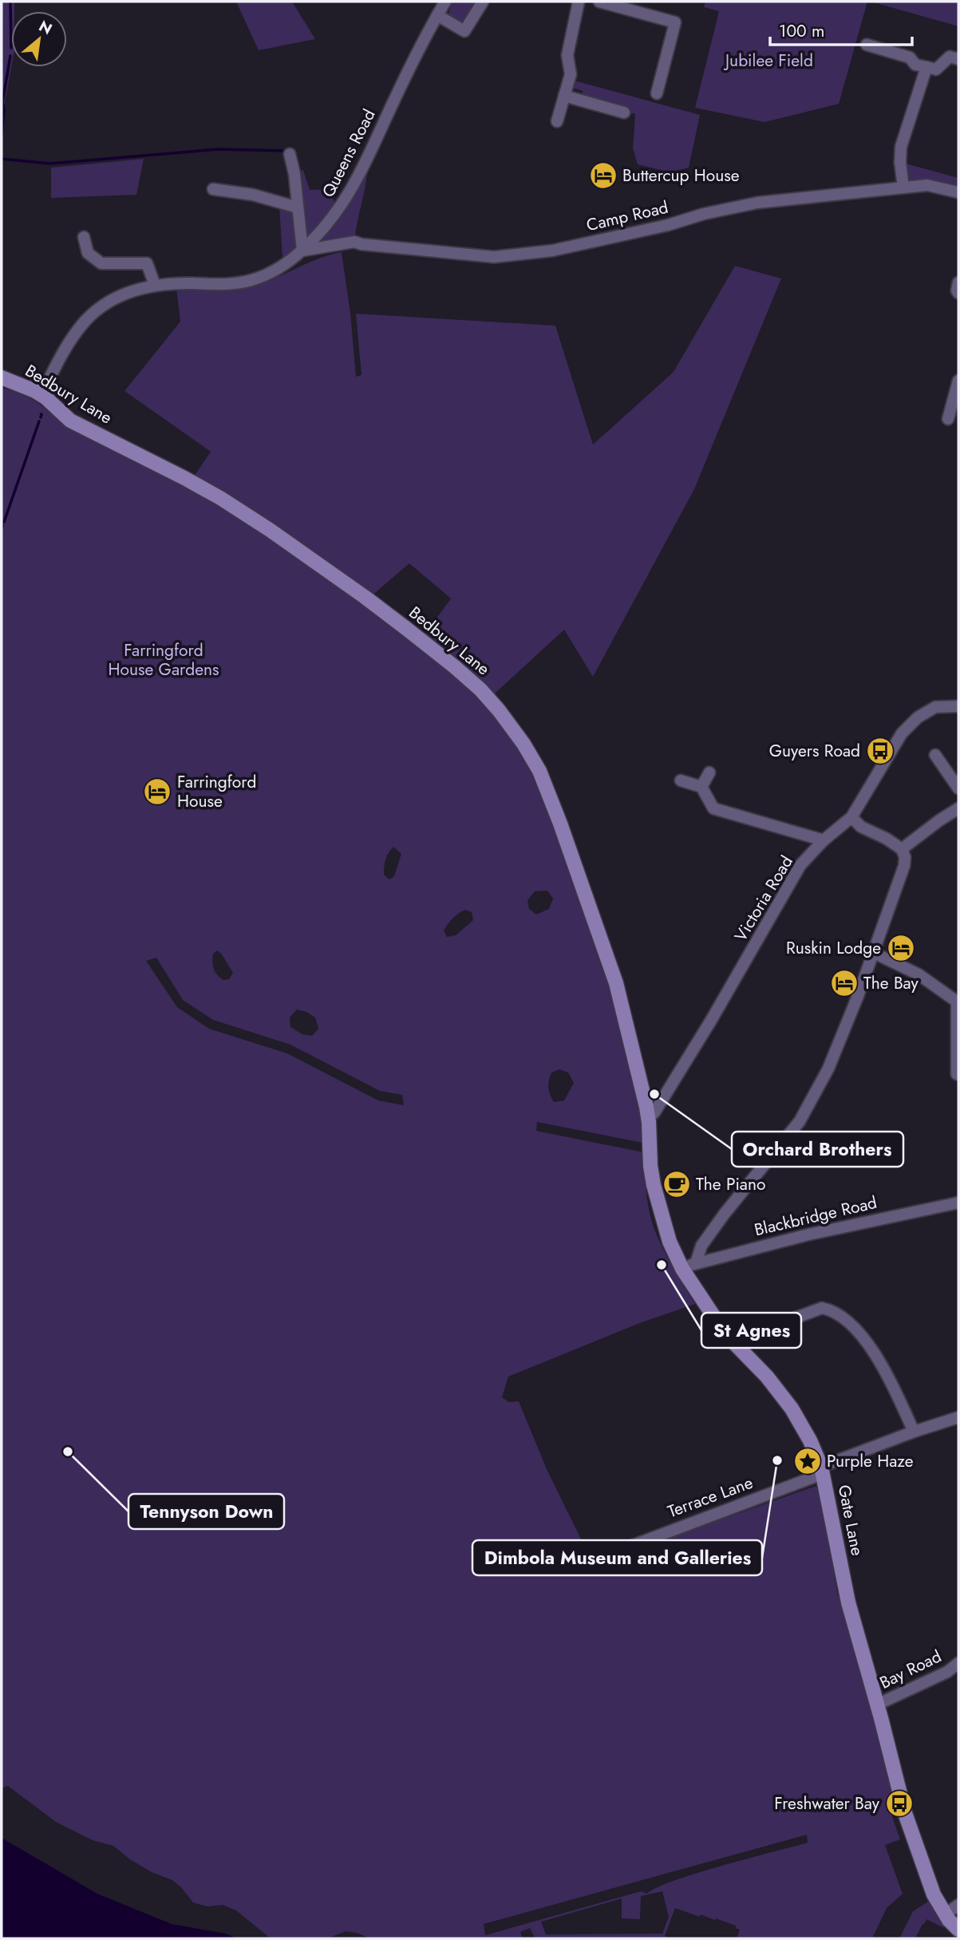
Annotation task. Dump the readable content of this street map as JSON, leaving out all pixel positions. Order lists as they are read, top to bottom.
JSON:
{
  "streets": {
    "street": [
      "Queens Road",
      "Camp Road",
      "Bedbury Lane",
      "Victoria Road",
      "Blackbridge Road",
      "Terrace Lane",
      "Gate Lane",
      "Bay Road"
    ]
  },
  "crossings": [
    ["Queens Road", "Camp Road"],
    ["Queens Road", "Bedbury Lane"],
    ["Bedbury Lane", "Victoria Road"],
    ["Bedbury Lane", "Gate Lane"],
    ["Victoria Road", "Gate Lane"],
    ["Blackbridge Road", "Gate Lane"],
    ["Terrace Lane", "Gate Lane"],
    ["Gate Lane", "Bay Road"]
  ],
  "parks": ["Jubilee Field", "Farringford House Gardens"],
  "places": {
    "hotel": [
      "Buttercup House",
      "Farringford House",
      "Ruskin Lodge",
      "The Bay"
    ],
    "bus stop": ["Guyers Road", "Freshwater Bay"],
    "other": [
      "Orchard Brothers",
      "St Agnes",
      "Tennyson Down",
      "Dimbola Museum and Galleries"
    ],
    "cafe": ["The Piano"],
    "place": ["Purple Haze"]
  },
  "scale_bar": "100 m",
  "north": "top right"
}
